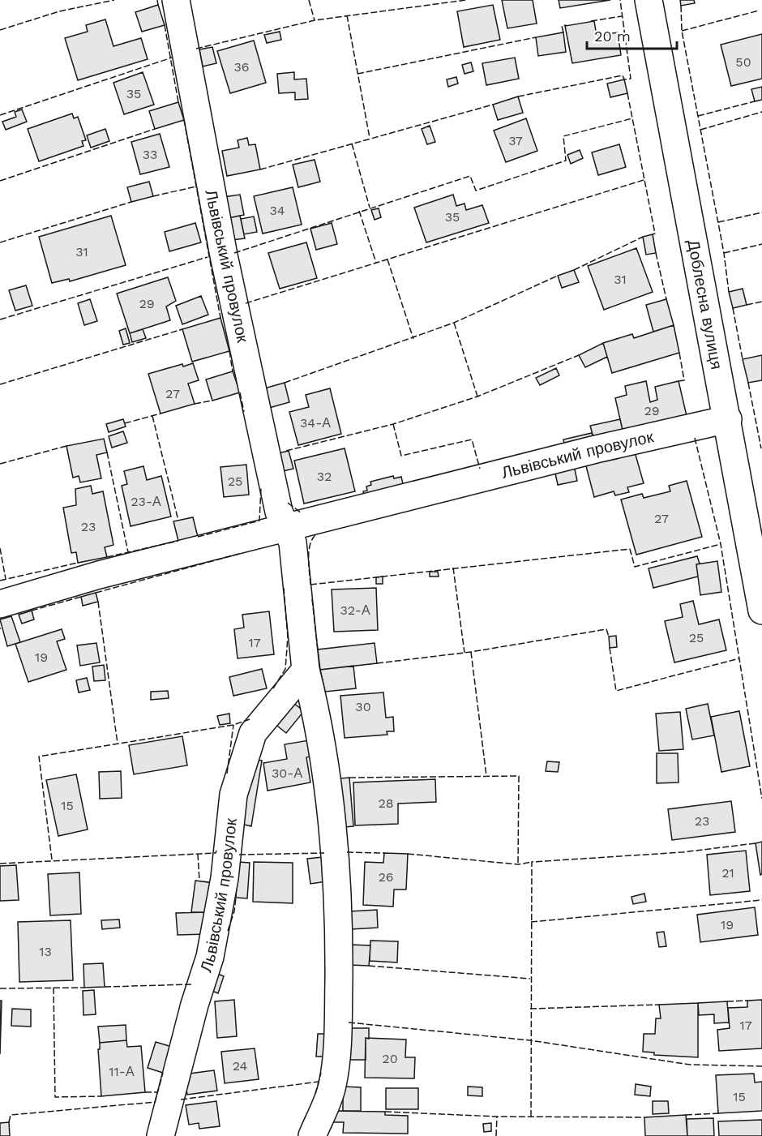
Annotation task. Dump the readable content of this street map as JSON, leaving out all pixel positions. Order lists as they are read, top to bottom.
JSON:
{
  "streets": {
    "street": ["Львівський провулок", "Доблесна вулиця"]
  },
  "crossings": [
    ["Львівський провулок", "Доблесна вулиця"]
  ],
  "house_numbers": [
    "50",
    "36",
    "35",
    "37",
    "33",
    "34",
    "35",
    "31",
    "31",
    "29",
    "27",
    "29",
    "34-А",
    "32",
    "25",
    "23-А",
    "27",
    "23",
    "32-А",
    "25",
    "17",
    "19",
    "30",
    "30-А",
    "28",
    "15",
    "23",
    "21",
    "26",
    "19",
    "13",
    "17",
    "20",
    "24",
    "11-А",
    "15"
  ],
  "scale_bar": "20 m"
}
